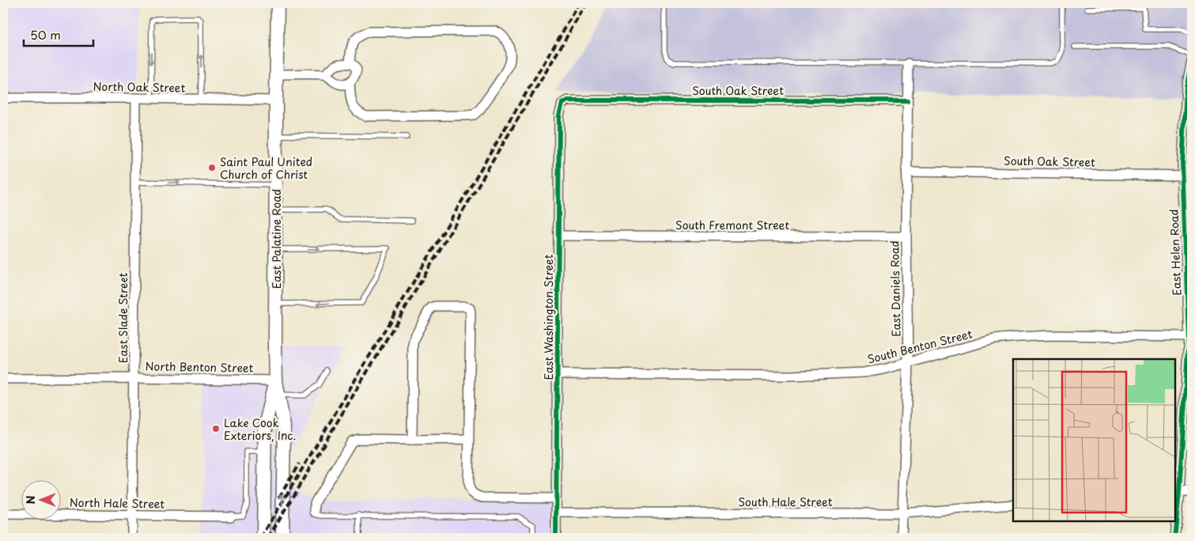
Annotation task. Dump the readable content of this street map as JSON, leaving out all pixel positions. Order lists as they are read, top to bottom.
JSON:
{
  "streets": {
    "main road": ["East Palatine Road"],
    "street": [
      "North Oak Street",
      "South Oak Street",
      "South Fremont Street",
      "East Helen Road",
      "East Daniels Road",
      "East Washington Street",
      "East Slade Street",
      "South Benton Street",
      "North Benton Street",
      "South Hale Street",
      "North Hale Street"
    ]
  },
  "crossings": [
    ["North Oak Street", "East Palatine Road"],
    ["North Oak Street", "East Slade Street"],
    ["South Oak Street", "East Helen Road"],
    ["South Oak Street", "East Daniels Road"],
    ["South Oak Street", "East Washington Street"],
    ["South Fremont Street", "East Daniels Road"],
    ["South Fremont Street", "East Washington Street"],
    ["East Palatine Road", "North Benton Street"],
    ["East Helen Road", "South Benton Street"],
    ["East Daniels Road", "South Benton Street"],
    ["East Daniels Road", "South Hale Street"],
    ["East Washington Street", "South Benton Street"],
    ["East Washington Street", "South Hale Street"],
    ["East Slade Street", "North Benton Street"],
    ["East Slade Street", "North Hale Street"]
  ],
  "places": ["Saint Paul United Church of Christ", "Lake Cook Exteriors, Inc."],
  "scale_bar": "50 m",
  "north": "left"
}
